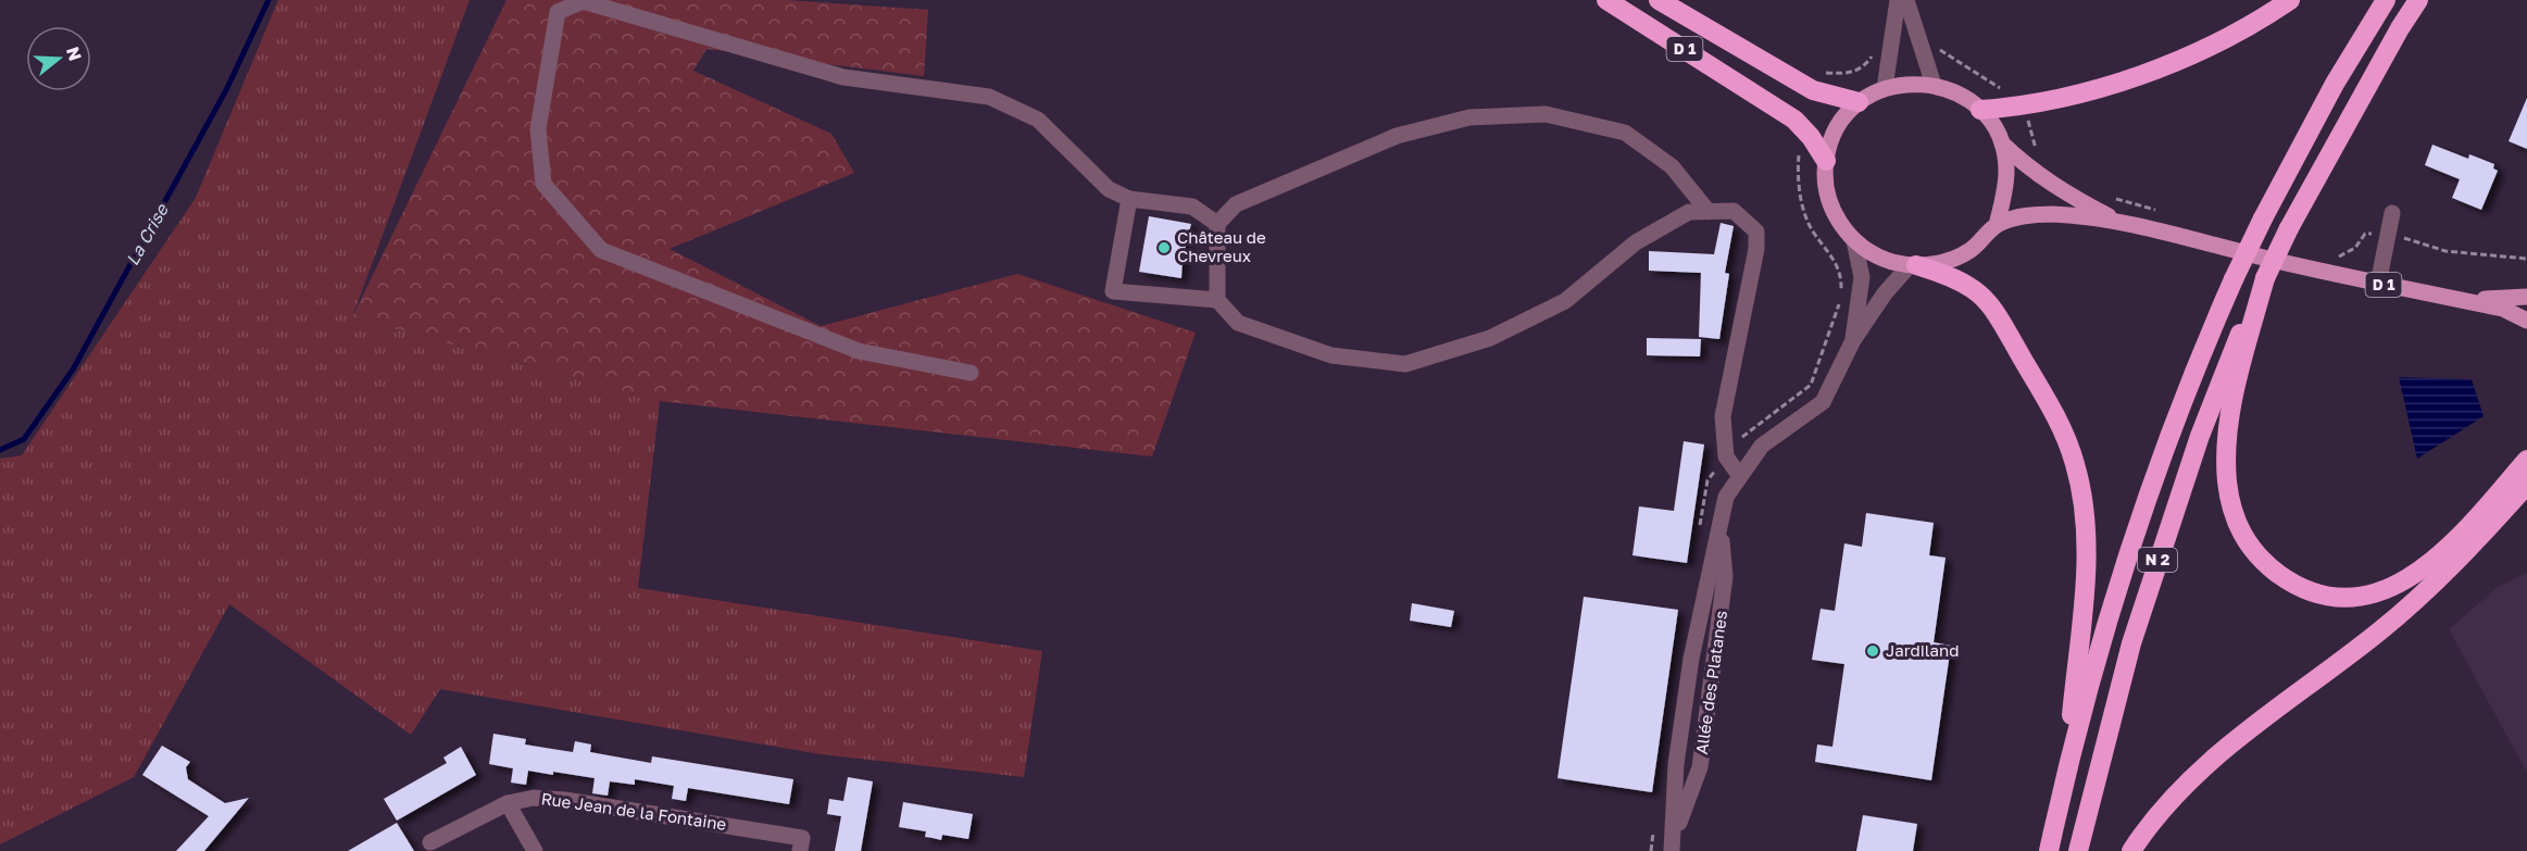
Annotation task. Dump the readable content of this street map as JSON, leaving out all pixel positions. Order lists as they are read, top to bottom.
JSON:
{
  "streets": {
    "highway": ["D 1", "N 2"],
    "street": ["Allée des Platanes", "Rue Jean de la Fontaine"]
  },
  "crossings": [
    ["D 1", "Allée des Platanes"]
  ],
  "water": ["La Crise"],
  "places": ["Château de Chevreux", "Jardiland"],
  "north": "right"
}
